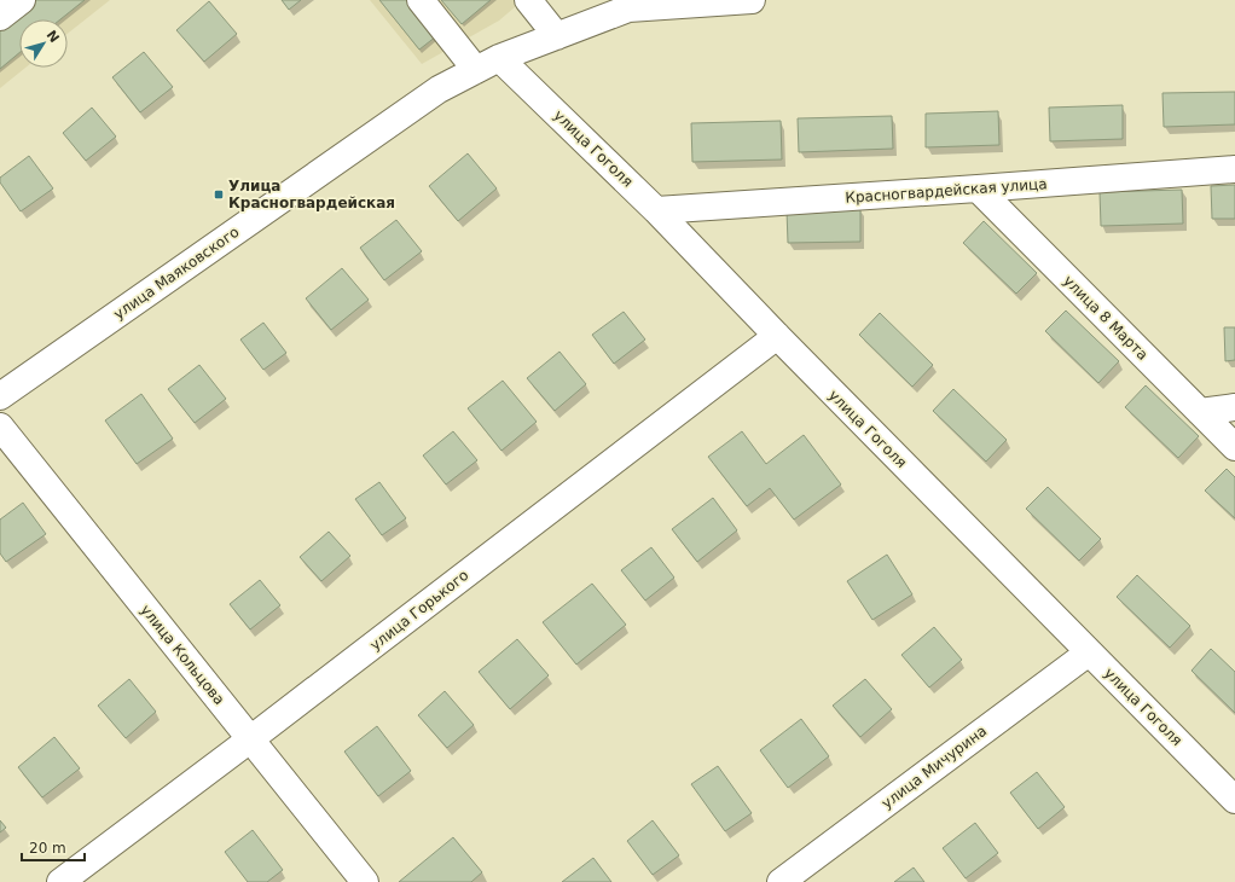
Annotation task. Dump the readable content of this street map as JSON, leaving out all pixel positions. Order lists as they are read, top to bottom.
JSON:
{
  "streets": {
    "street": [
      "улица Гоголя",
      "Красногвардейская улица",
      "улица Маяковского",
      "улица 8 Марта",
      "улица Горького",
      "улица Кольцова",
      "улица Мичурина"
    ]
  },
  "crossings": [
    ["улица Гоголя", "Красногвардейская улица"],
    ["улица Гоголя", "улица Маяковского"],
    ["улица Гоголя", "улица Горького"],
    ["улица Гоголя", "улица Мичурина"],
    ["Красногвардейская улица", "улица 8 Марта"],
    ["улица Горького", "улица Кольцова"]
  ],
  "places": {
    "transit": ["Улица Красногвардейская"]
  },
  "scale_bar": "20 m",
  "north": "top right"
}
